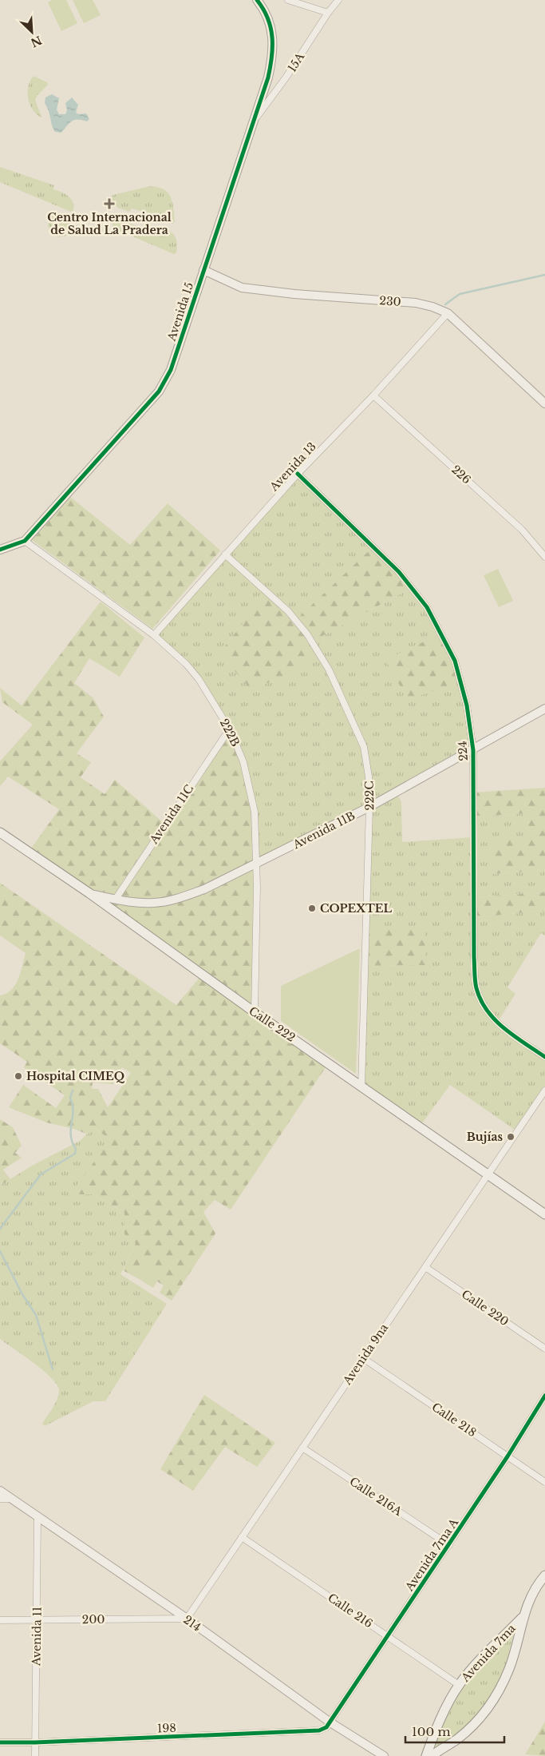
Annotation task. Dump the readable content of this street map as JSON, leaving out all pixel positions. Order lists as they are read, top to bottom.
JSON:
{
  "streets": {
    "main road": ["Calle 222", "Avenida 7ma"],
    "street": [
      "15A",
      "230",
      "Avenida 15",
      "Avenida 13",
      "226",
      "222B",
      "224",
      "222C",
      "Avenida 11C",
      "Avenida 11B",
      "Calle 220",
      "Avenida 9na",
      "Calle 218",
      "Calle 216A",
      "Avenida 7ma A",
      "Calle 216",
      "200",
      "214",
      "Avenida 11",
      "198"
    ]
  },
  "crossings": [
    ["15A", "Avenida 15"],
    ["230", "Avenida 15"],
    ["230", "Avenida 13"],
    ["Avenida 15", "222B"],
    ["Avenida 13", "226"],
    ["Avenida 13", "222B"],
    ["Avenida 13", "224"],
    ["Avenida 13", "222C"],
    ["222B", "Avenida 11C"],
    ["222B", "Avenida 11B"],
    ["222B", "Calle 222"],
    ["224", "Avenida 11B"],
    ["222C", "Avenida 11B"],
    ["222C", "Calle 222"],
    ["Avenida 11C", "Avenida 11B"],
    ["Avenida 11B", "Calle 222"],
    ["Calle 222", "Avenida 9na"],
    ["Calle 220", "Avenida 9na"],
    ["Avenida 9na", "Calle 218"],
    ["Avenida 9na", "Calle 216A"],
    ["Avenida 9na", "Calle 216"],
    ["Avenida 9na", "200"],
    ["Avenida 9na", "214"],
    ["Calle 218", "Avenida 7ma A"],
    ["Calle 216A", "Avenida 7ma A"],
    ["Avenida 7ma A", "Calle 216"],
    ["Avenida 7ma A", "214"],
    ["Avenida 7ma A", "198"],
    ["Calle 216", "Avenida 7ma"],
    ["200", "214"],
    ["200", "Avenida 11"],
    ["214", "Avenida 11"],
    ["214", "198"],
    ["Avenida 11", "198"]
  ],
  "places": {
    "health": ["Centro Internacional de Salud La Pradera"],
    "other": ["COPEXTEL", "Hospital CIMEQ", "Bujías"]
  },
  "scale_bar": "100 m",
  "north": "bottom right"
}
